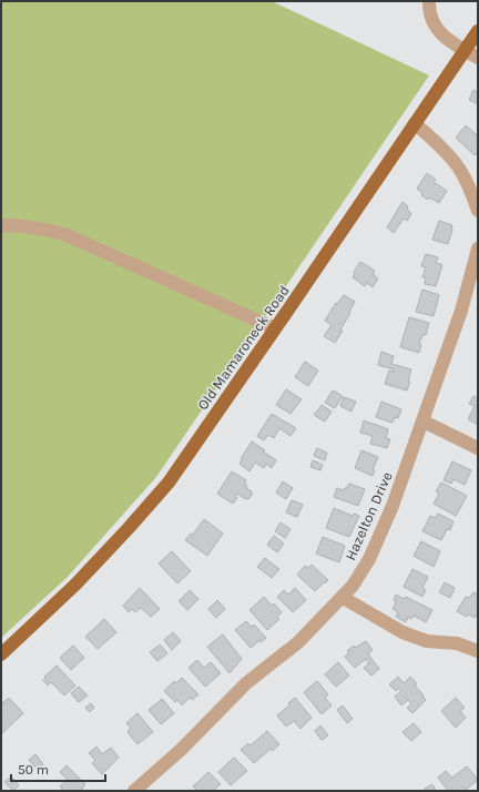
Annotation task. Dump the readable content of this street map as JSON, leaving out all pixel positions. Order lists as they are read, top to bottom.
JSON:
{
  "streets": {
    "main road": ["Old Mamaroneck Road"],
    "street": ["Hazelton Drive"]
  },
  "scale_bar": "50 m"
}
